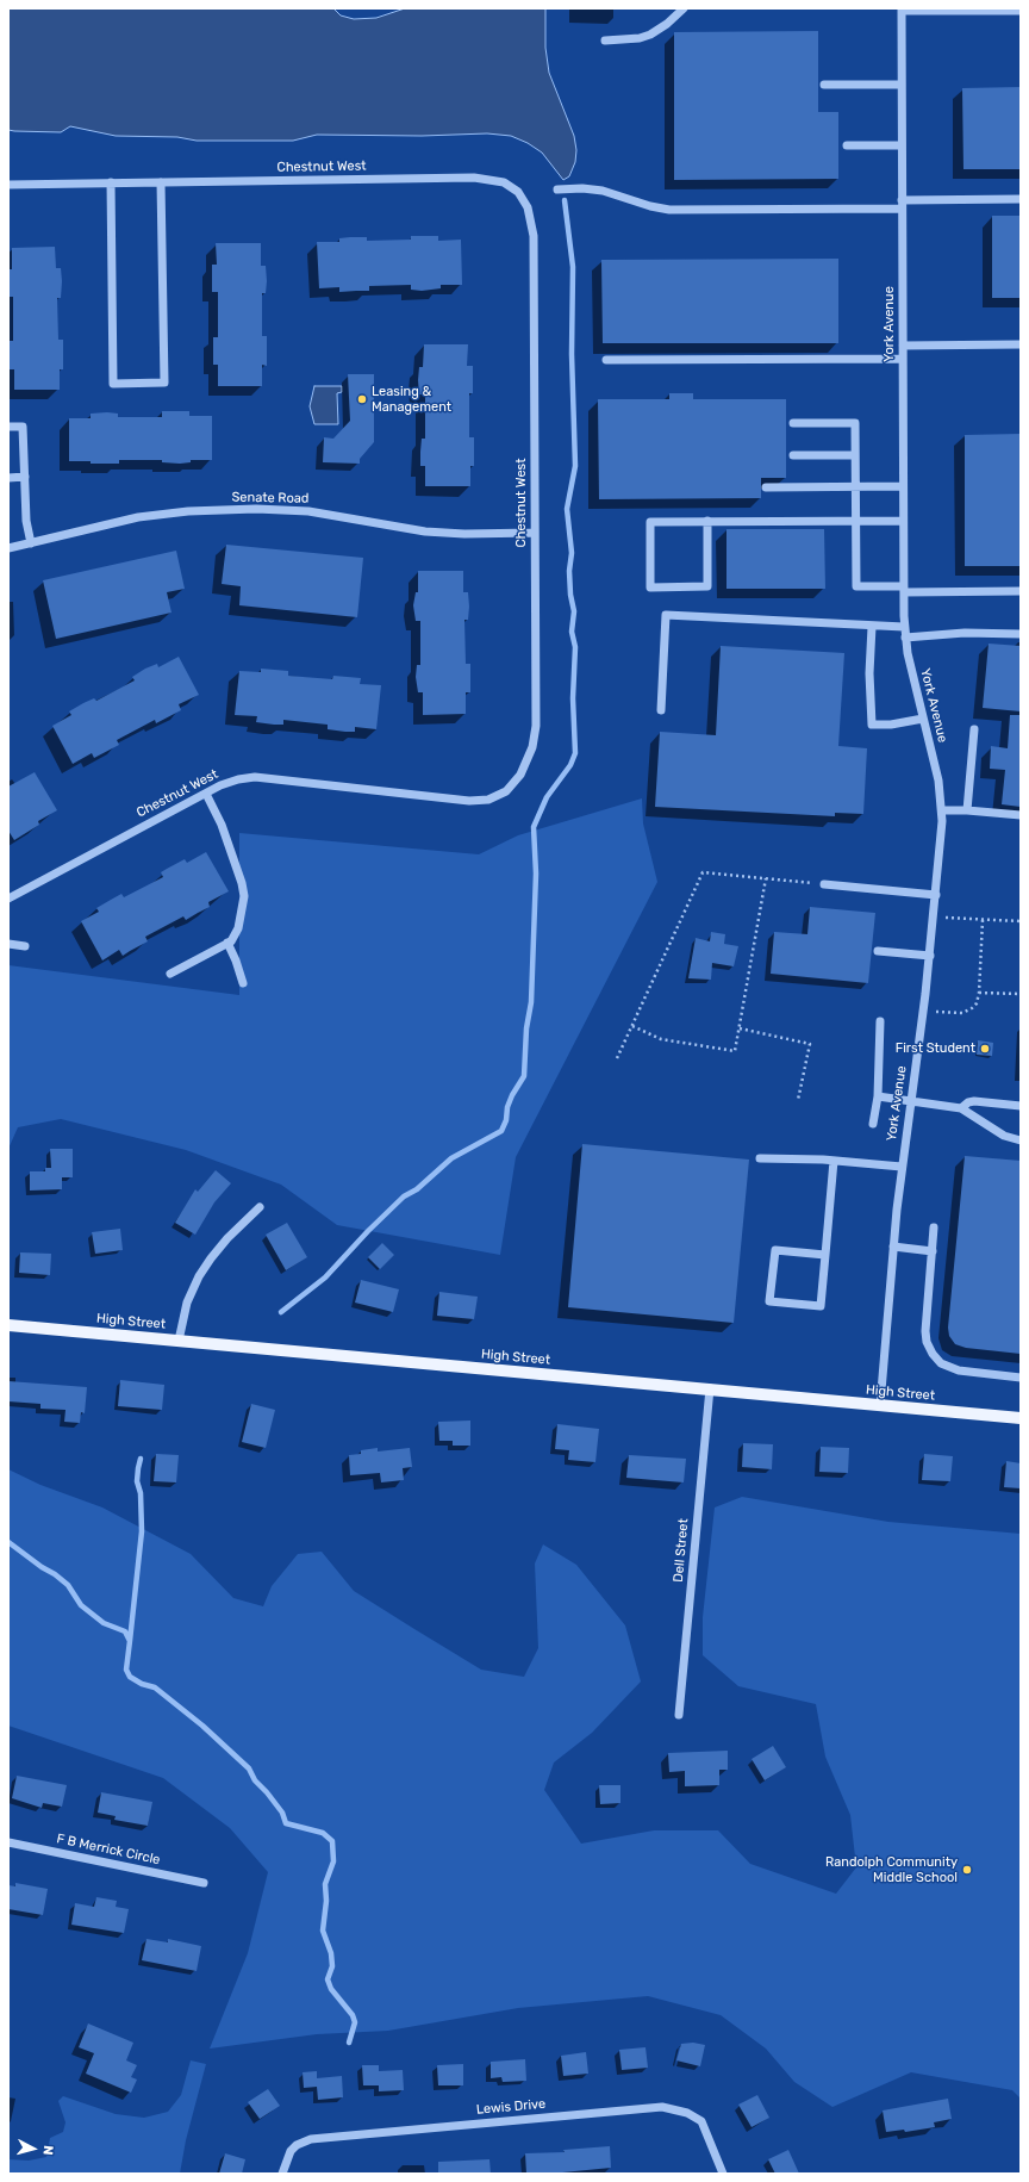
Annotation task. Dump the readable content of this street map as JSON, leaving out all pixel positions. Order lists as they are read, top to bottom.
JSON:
{
  "streets": {
    "main road": ["High Street"],
    "street": [
      "Chestnut West",
      "York Avenue",
      "Senate Road",
      "Dell Street",
      "F B Merrick Circle",
      "Lewis Drive"
    ]
  },
  "crossings": [
    ["Chestnut West", "Senate Road"],
    ["York Avenue", "High Street"],
    ["High Street", "Dell Street"]
  ],
  "places": ["Leasing & Management", "First Student", "Randolph Community Middle School"],
  "north": "right"
}
